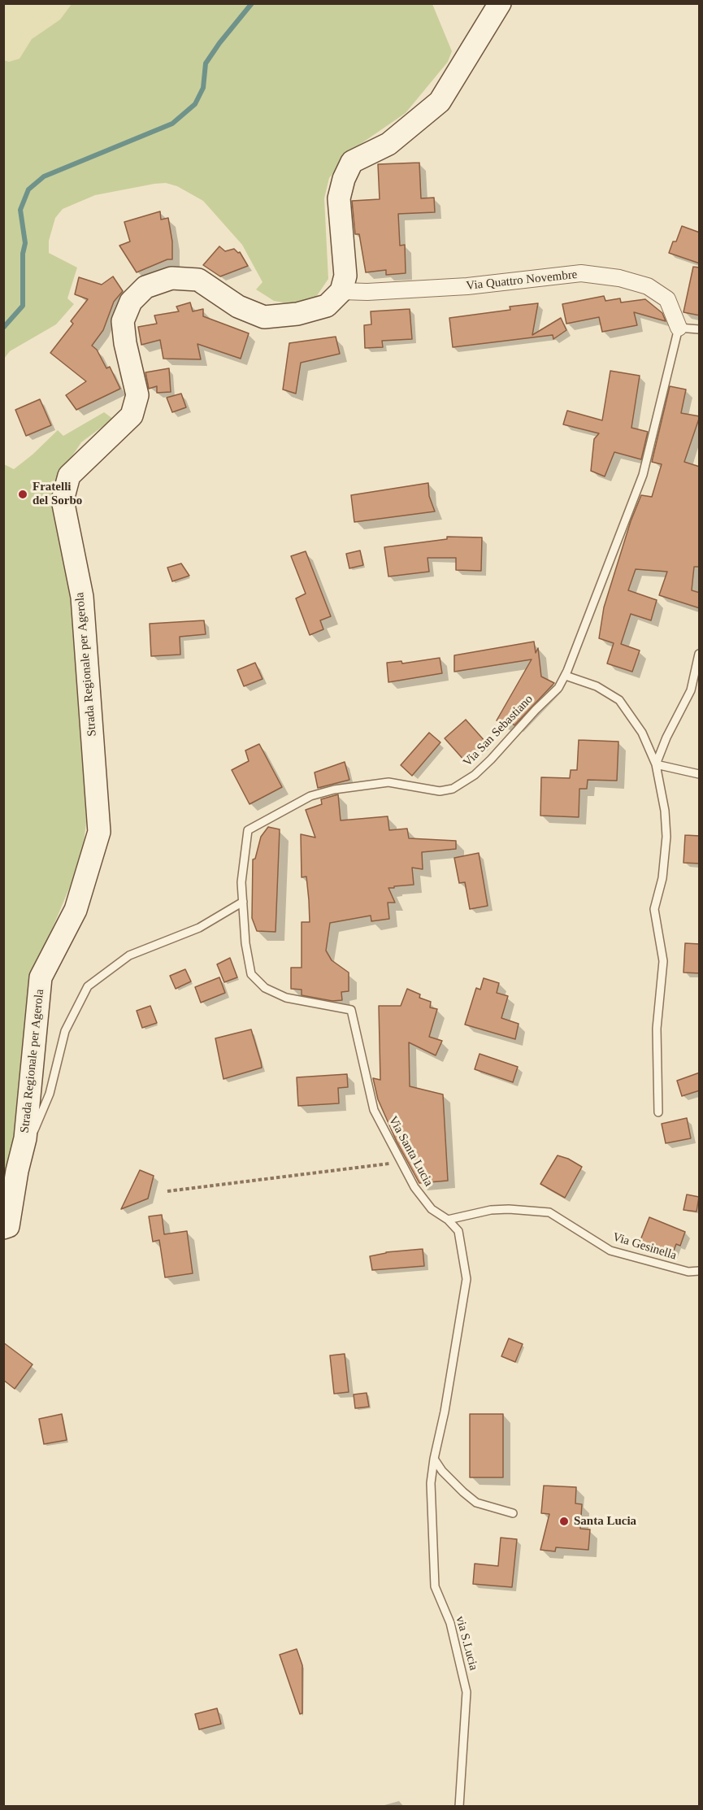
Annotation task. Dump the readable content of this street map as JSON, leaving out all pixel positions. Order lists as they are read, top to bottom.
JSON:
{
  "streets": {
    "main road": ["Strada Regionale per Agerola"],
    "street": ["Via Quattro Novembre"],
    "lane": [
      "Via San Sebastiano",
      "Via Santa Lucia",
      "Via Gesinella",
      "via S.Lucia"
    ]
  },
  "crossings": [
    ["Via Quattro Novembre", "Strada Regionale per Agerola"],
    ["Via Quattro Novembre", "Via San Sebastiano"],
    ["Via San Sebastiano", "Via Santa Lucia"],
    ["Via Santa Lucia", "Via Gesinella"],
    ["Via Santa Lucia", "via S.Lucia"]
  ],
  "places": ["Fratelli del Sorbo", "Santa Lucia"]
}
